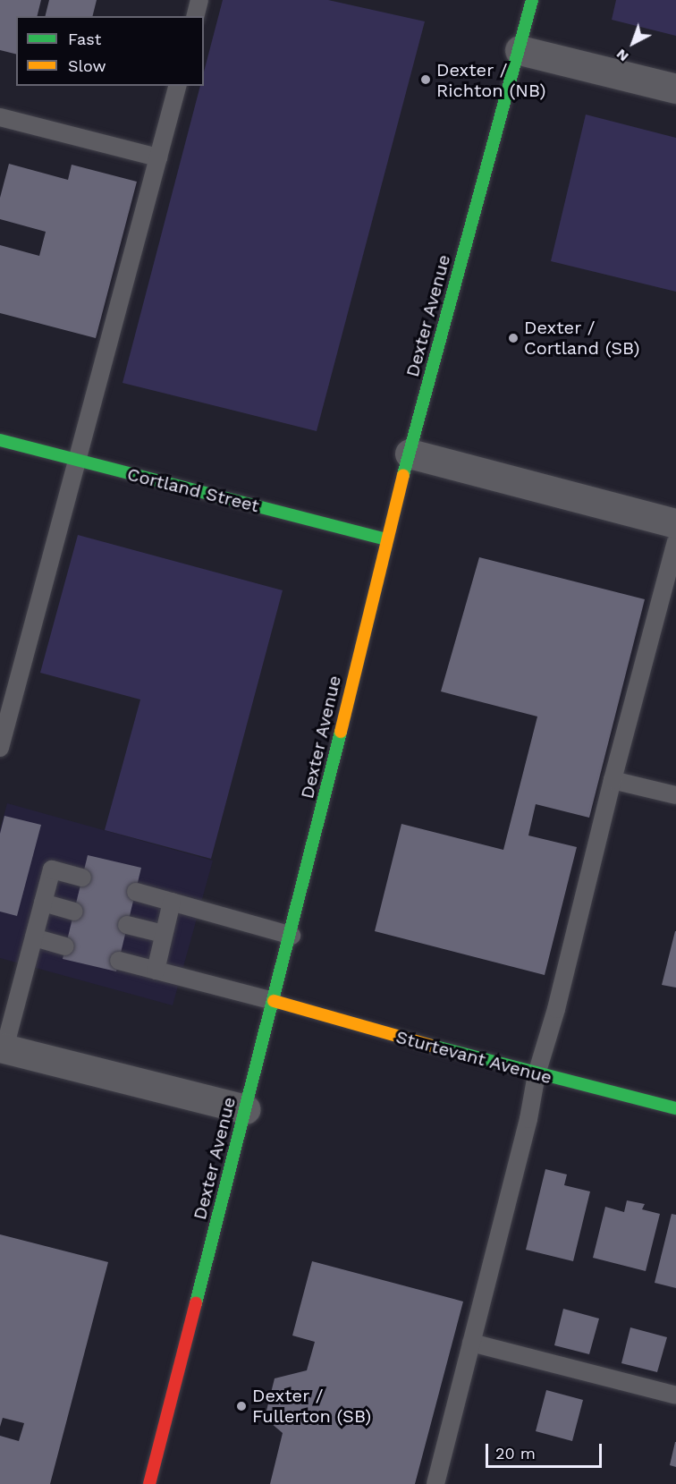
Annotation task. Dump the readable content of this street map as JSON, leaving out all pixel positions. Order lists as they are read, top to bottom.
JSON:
{
  "streets": {
    "street": ["Dexter Avenue", "Cortland Street", "Sturtevant Avenue"]
  },
  "crossings": [
    ["Dexter Avenue", "Cortland Street"],
    ["Dexter Avenue", "Sturtevant Avenue"]
  ],
  "places": ["Dexter / Richton (NB)", "Dexter / Cortland (SB)", "Dexter / Fullerton (SB)"],
  "legend": ["Fast", "Slow"],
  "scale_bar": "20 m",
  "north": "bottom left"
}
